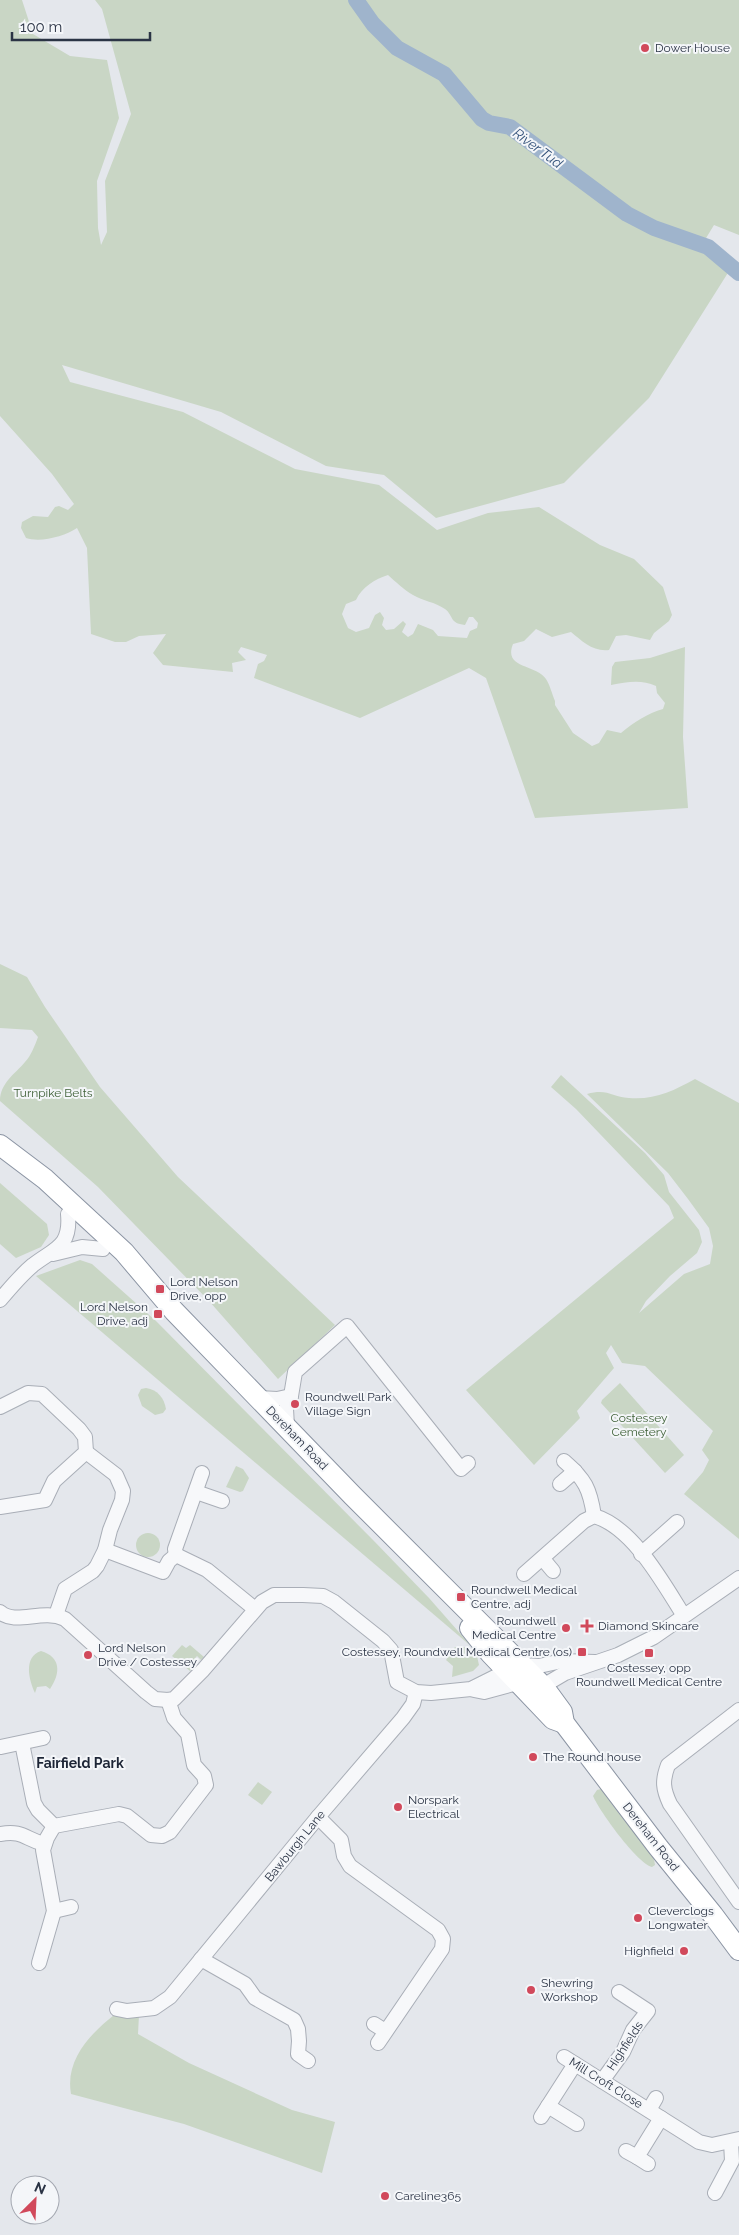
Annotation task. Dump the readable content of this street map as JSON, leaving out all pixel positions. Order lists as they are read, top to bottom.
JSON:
{
  "streets": {
    "highway": ["Dereham Road"],
    "street": ["Bawburgh Lane", "Highfields", "Mill Croft Close"]
  },
  "crossings": [
    ["Highfields", "Mill Croft Close"]
  ],
  "districts": ["Fairfield Park"],
  "water": ["River Tud"],
  "parks": ["Turnpike Belts", "Costessey Cemetery"],
  "places": {
    "other": [
      "Dower House",
      "Roundwell Park Village Sign",
      "Roundwell Medical Centre",
      "Lord Nelson Drive / Costessey",
      "The Round house",
      "Norspark Electrical",
      "Cleverclogs Longwater",
      "Highfield",
      "Shewring Workshop",
      "Careline365"
    ],
    "transit": [
      "Lord Nelson Drive, opp",
      "Lord Nelson Drive, adj",
      "Roundwell Medical Centre, adj",
      "Costessey, Roundwell Medical Centre (os)",
      "Costessey, opp Roundwell Medical Centre"
    ],
    "health": ["Diamond Skincare"]
  },
  "scale_bar": "100 m",
  "north": "top right"
}
